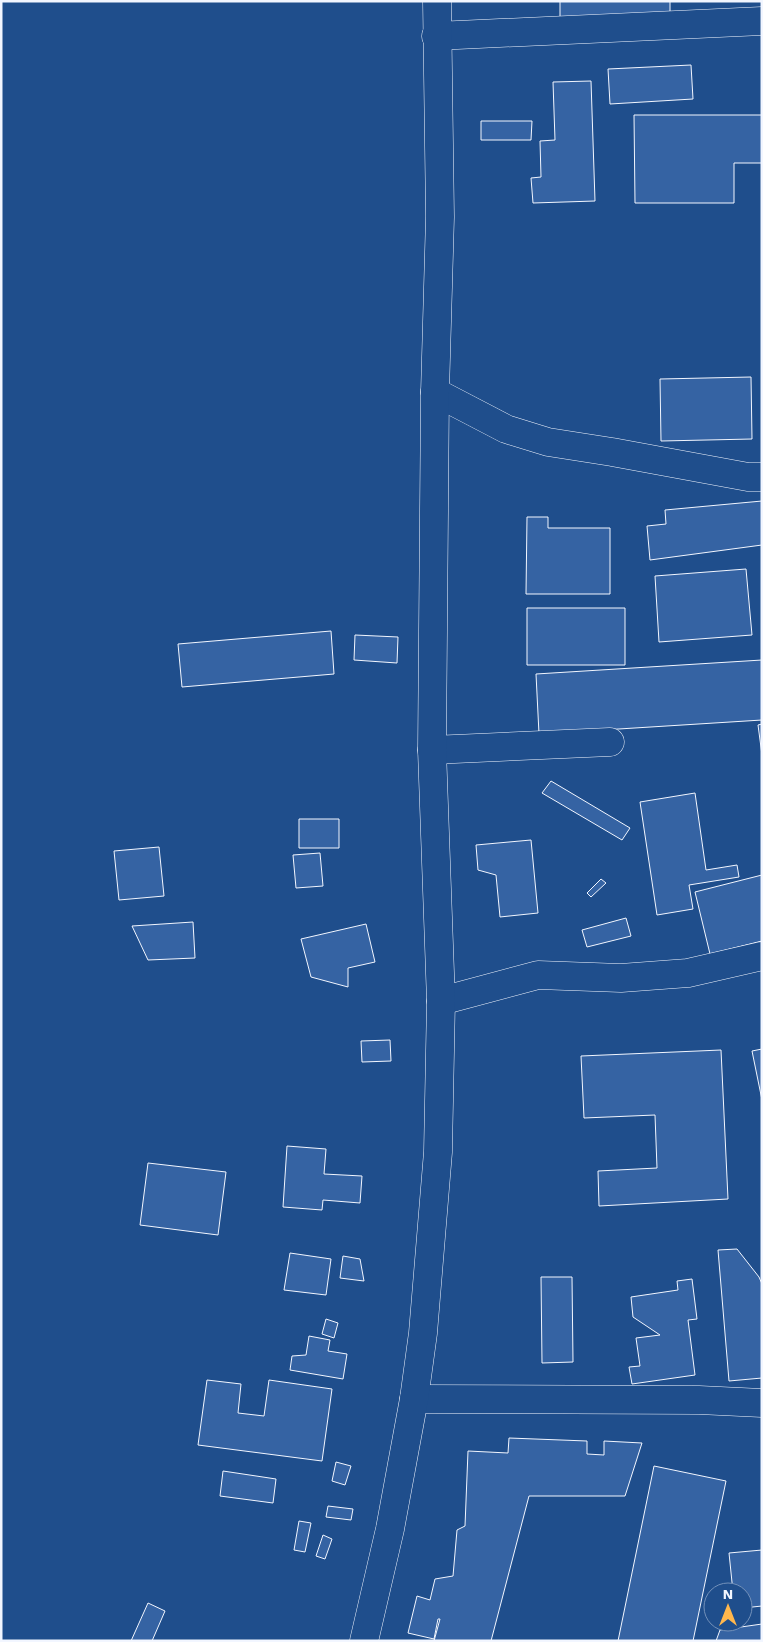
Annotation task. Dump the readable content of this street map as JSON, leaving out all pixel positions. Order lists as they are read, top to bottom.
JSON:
{
  "north": "top"
}
